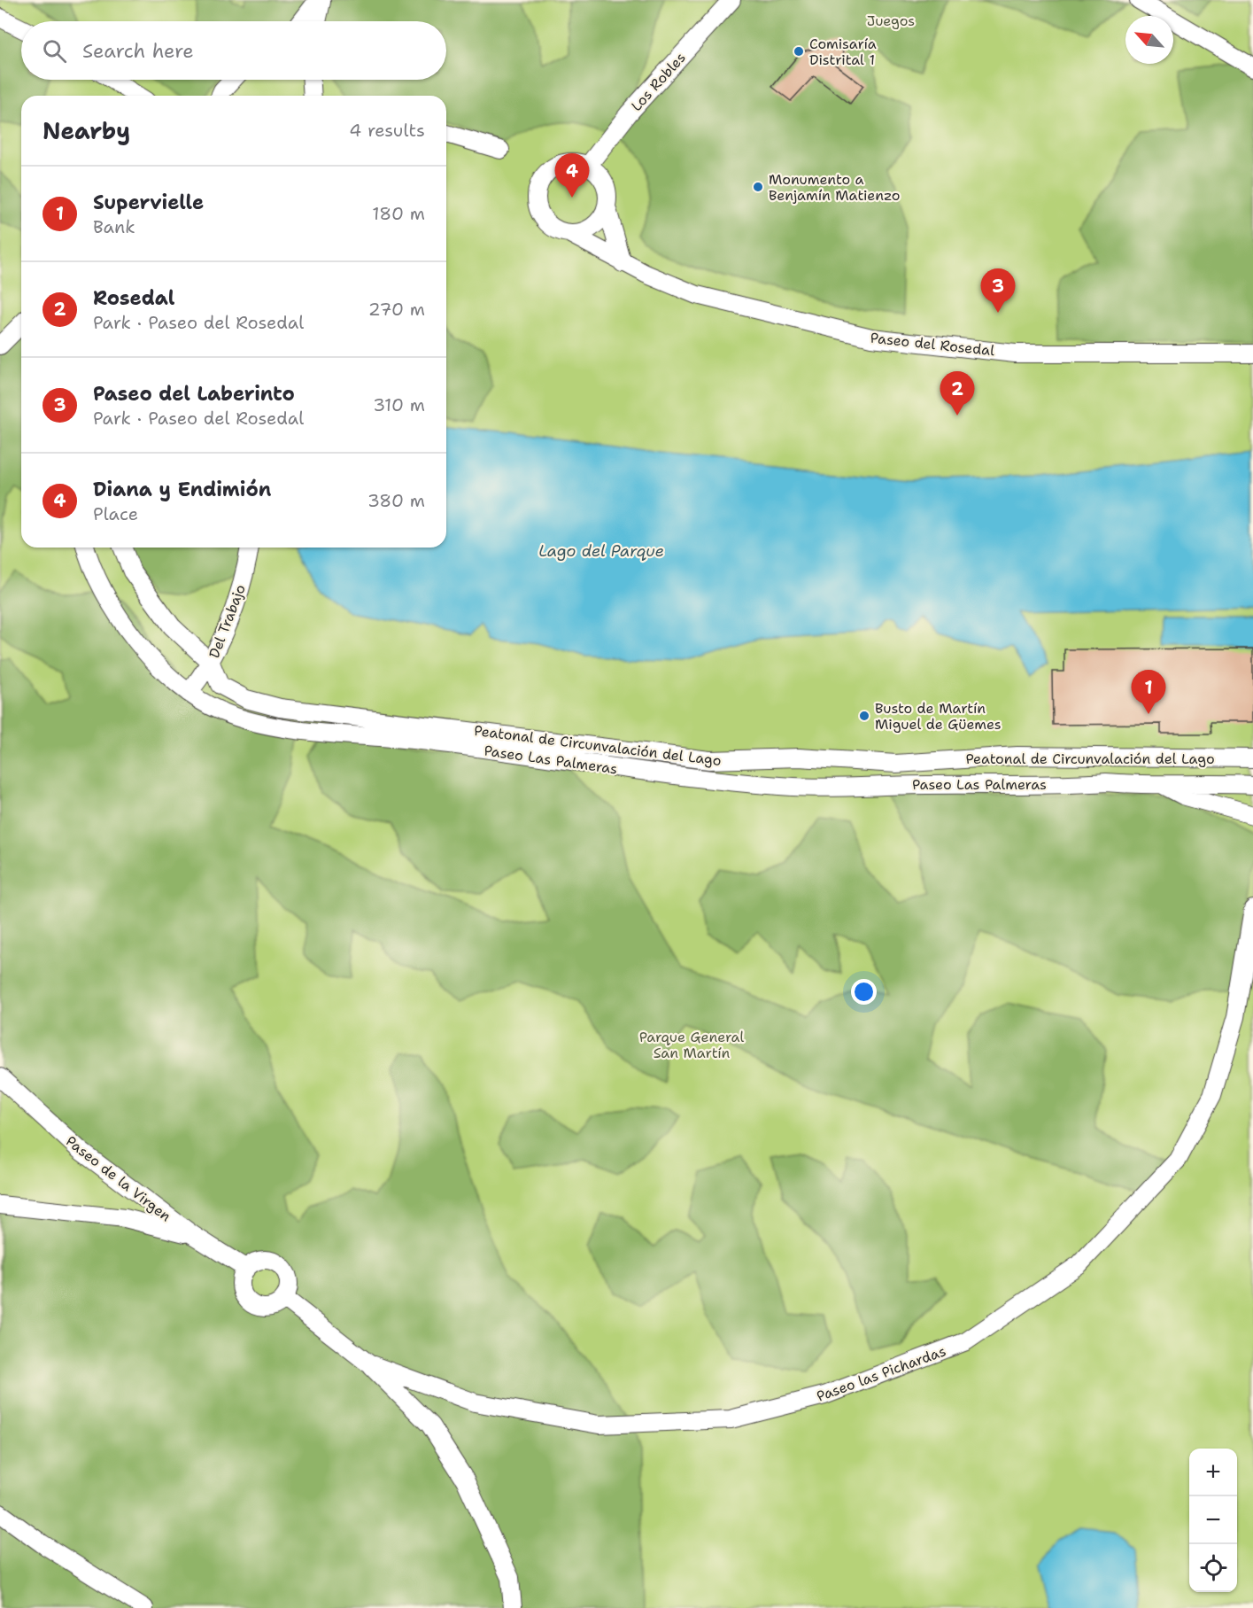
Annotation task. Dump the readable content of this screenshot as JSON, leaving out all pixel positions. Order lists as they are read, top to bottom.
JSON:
{
  "streets": {
    "street": [
      "Los Robles",
      "Paseo del Rosedal",
      "Del Trabajo",
      "Peatonal de Circunvalación del Lago",
      "Paseo Las Palmeras",
      "Paseo de la Virgen",
      "Paseo las Pichardas"
    ]
  },
  "crossings": [
    ["Los Robles", "Paseo del Rosedal"],
    ["Del Trabajo", "Peatonal de Circunvalación del Lago"],
    ["Del Trabajo", "Paseo Las Palmeras"],
    ["Paseo de la Virgen", "Paseo las Pichardas"]
  ],
  "water": ["Lago del Parque"],
  "parks": ["Juegos", "Parque General San Martín"],
  "places": ["Comisaría Distrital 1", "Monumento a Benjamín Matienzo", "Busto de Martín Miguel de Güemes"],
  "north": "top left",
  "page": {
    "search": "Search here",
    "heading": ["Nearby", "4 results"],
    "pins": [
      "4",
      "3",
      "2",
      "1"
    ],
    "list": [
      {
        "mark": "1",
        "name": "Supervielle",
        "note": "Bank",
        "value": "180 m"
      },
      {
        "mark": "2",
        "name": "Rosedal",
        "note": "Park · Paseo del Rosedal",
        "value": "270 m"
      },
      {
        "mark": "3",
        "name": "Paseo del Laberinto",
        "note": "Park · Paseo del Rosedal",
        "value": "310 m"
      },
      {
        "mark": "4",
        "name": "Diana y Endimión",
        "note": "Place",
        "value": "380 m"
      }
    ],
    "map_buttons": ["+", "−"]
  }
}
